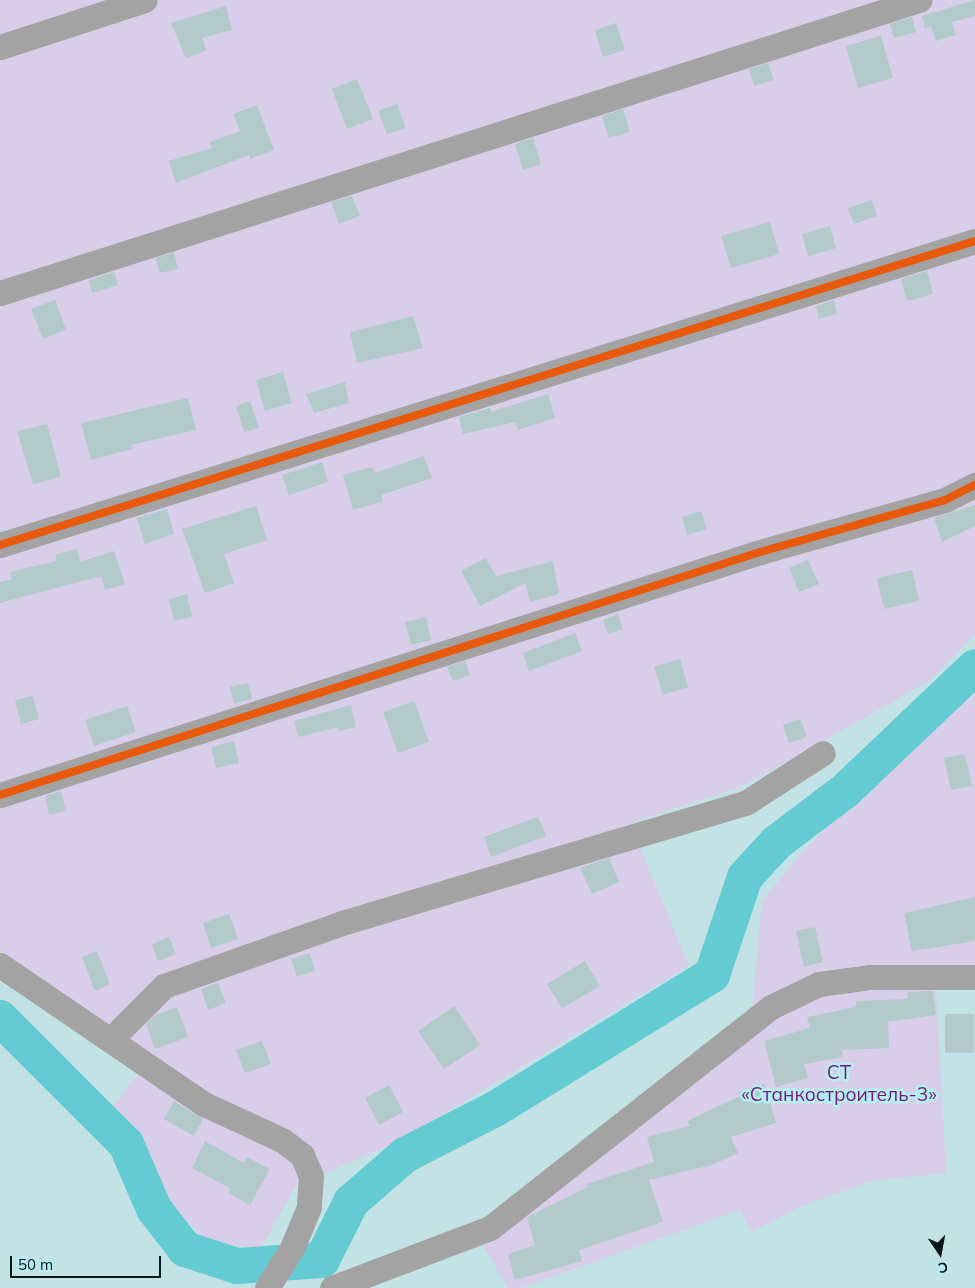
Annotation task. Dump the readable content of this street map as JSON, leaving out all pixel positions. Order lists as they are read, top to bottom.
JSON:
{
  "parks": ["СТ «Станкостроитель-3»"],
  "scale_bar": "50 m",
  "north": "bottom"
}
